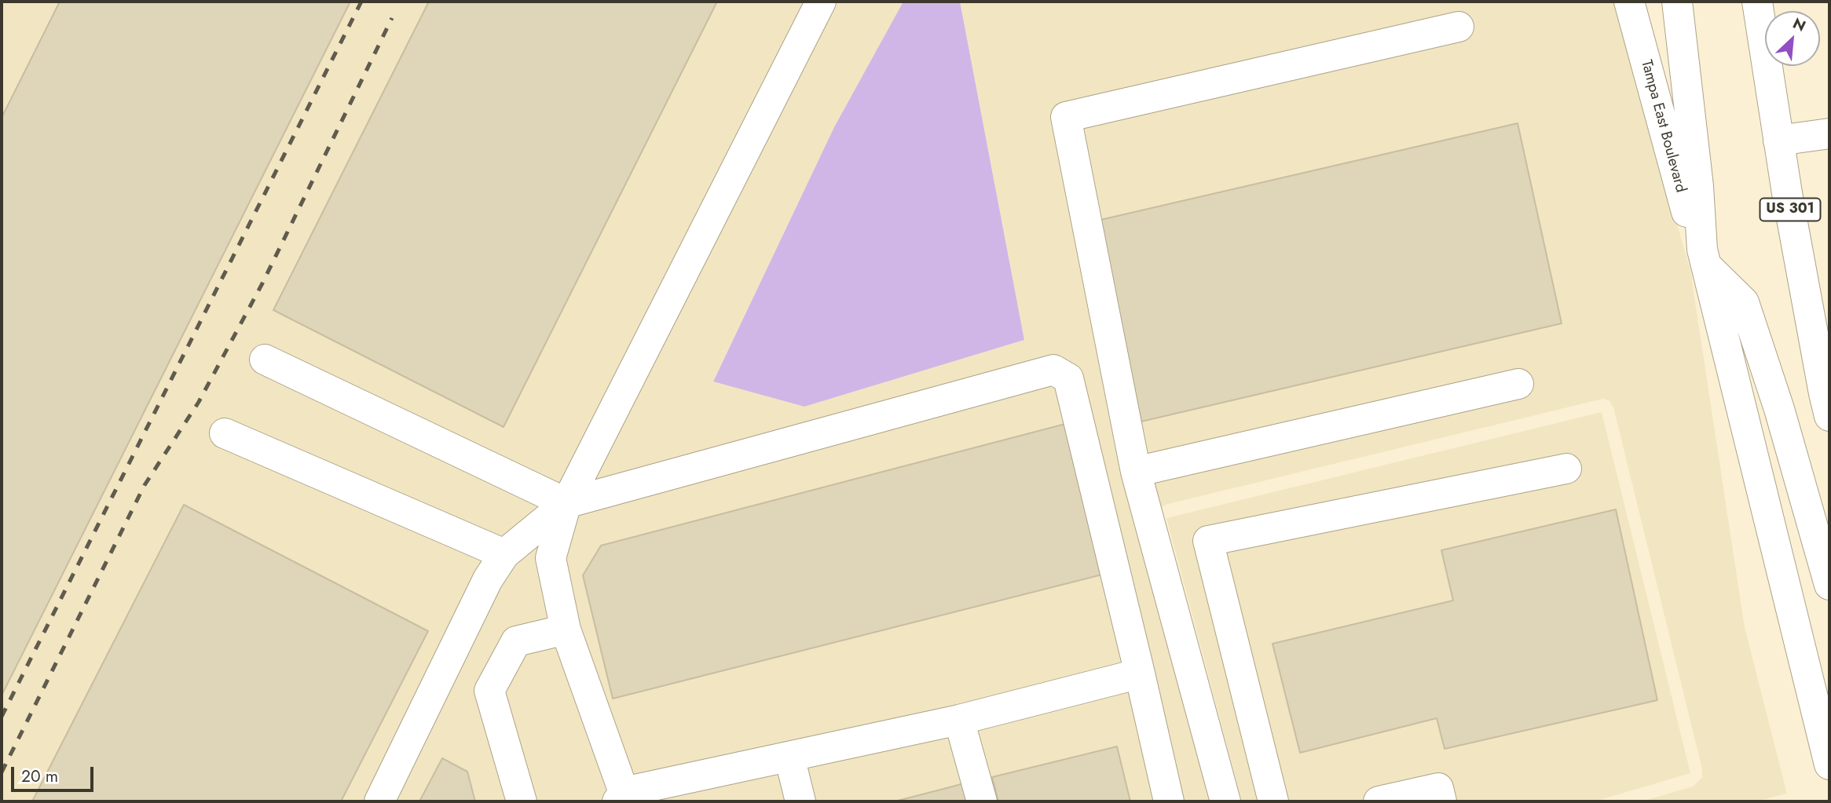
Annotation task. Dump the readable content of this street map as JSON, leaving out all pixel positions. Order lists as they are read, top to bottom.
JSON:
{
  "streets": {
    "main road": ["Tampa East Boulevard", "US 301"]
  },
  "scale_bar": "20 m",
  "north": "top right"
}
